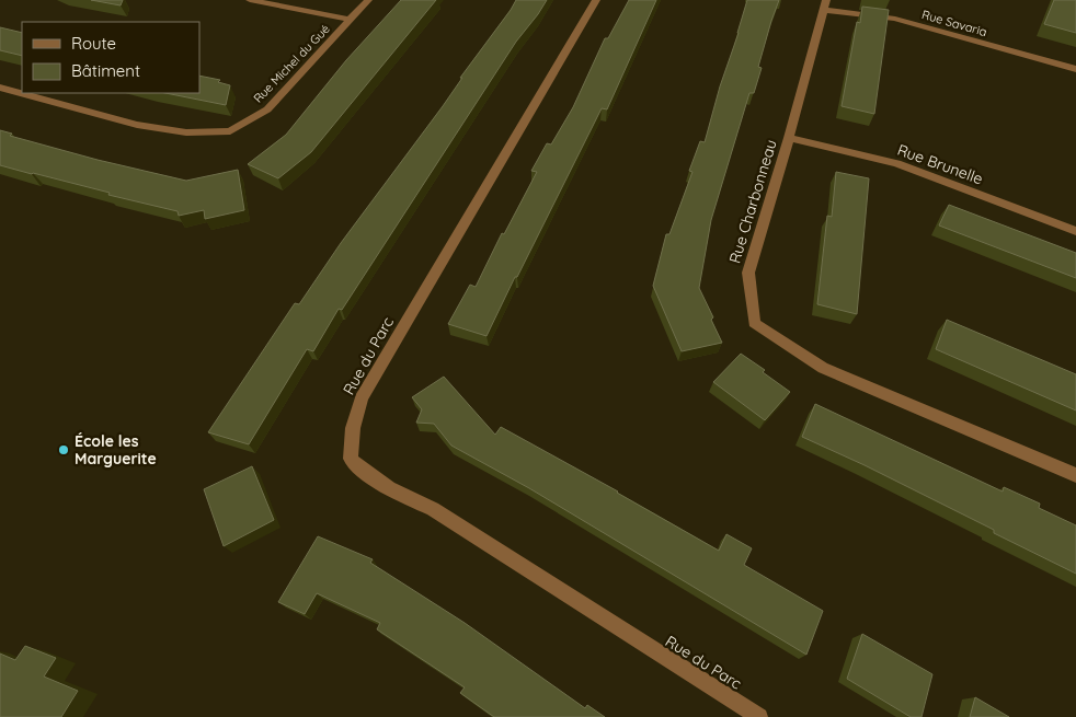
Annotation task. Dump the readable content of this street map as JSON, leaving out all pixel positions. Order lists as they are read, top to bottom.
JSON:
{
  "streets": {
    "street": [
      "Rue Savaria",
      "Rue Michel du Gué",
      "Rue Brunelle",
      "Rue Charbonneau",
      "Rue du Parc"
    ]
  },
  "crossings": [
    ["Rue Savaria", "Rue Charbonneau"],
    ["Rue Brunelle", "Rue Charbonneau"]
  ],
  "places": ["École les Marguerite"],
  "legend": ["Route", "Bâtiment"]
}
